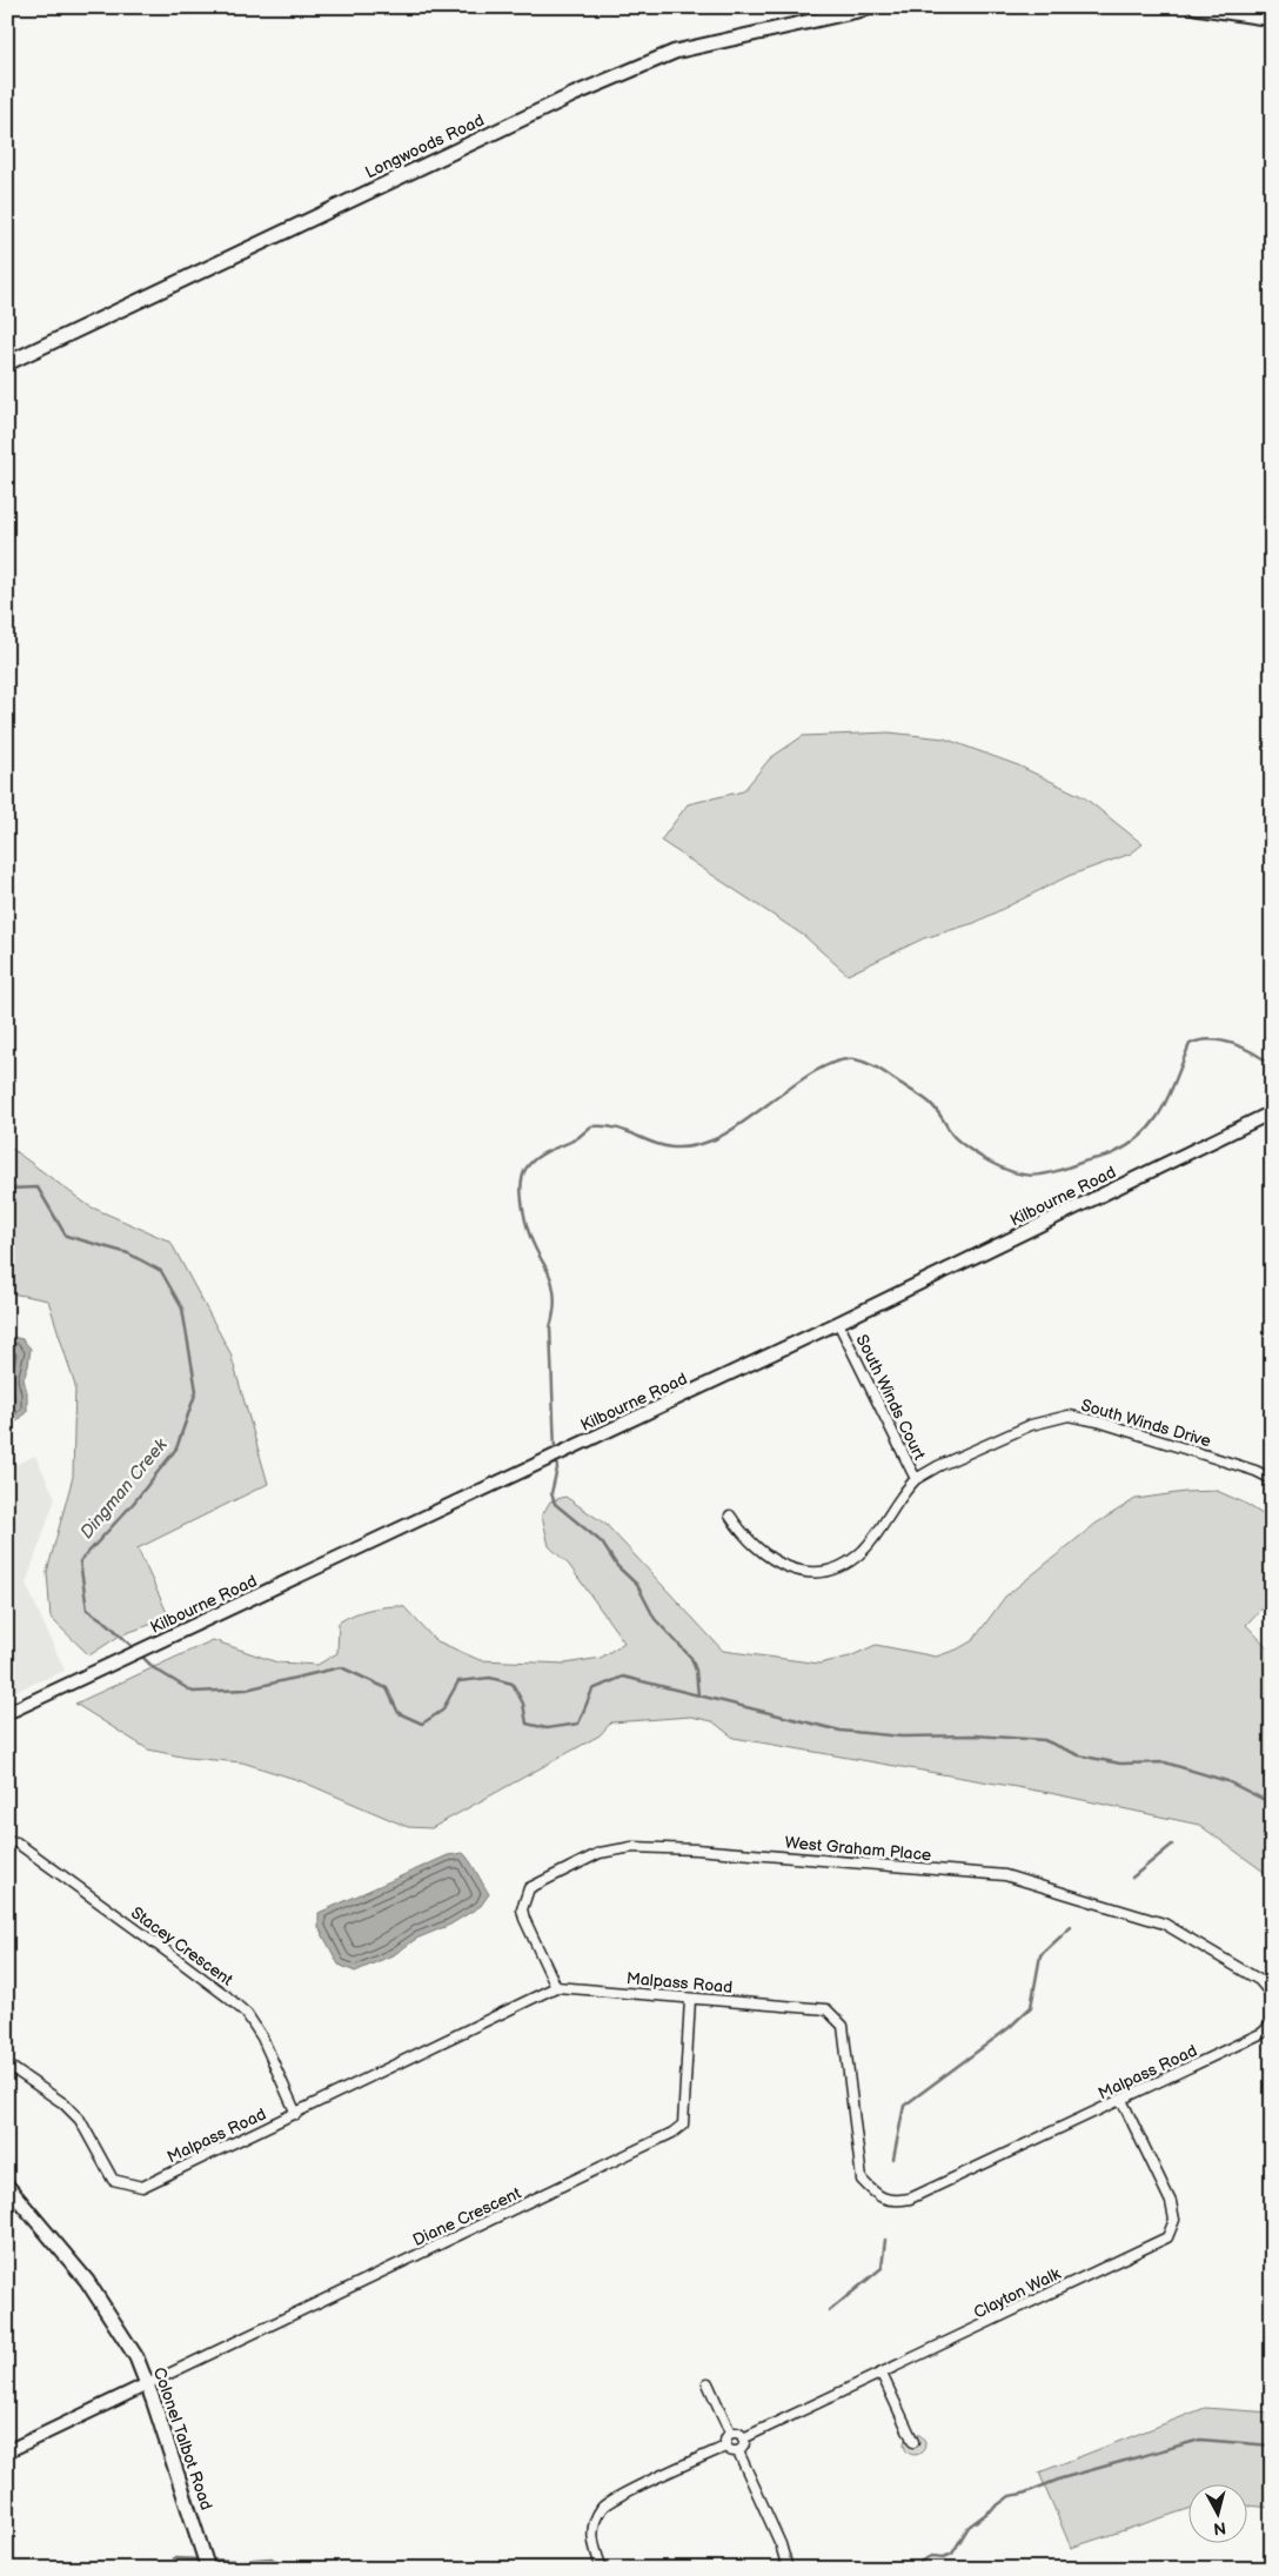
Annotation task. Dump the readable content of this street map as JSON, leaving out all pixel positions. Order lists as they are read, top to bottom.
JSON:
{
  "streets": {
    "main road": ["Longwoods Road", "Colonel Talbot Road"],
    "street": [
      "Kilbourne Road",
      "South Winds Court",
      "South Winds Drive",
      "West Graham Place",
      "Stacey Crescent",
      "Malpass Road",
      "Diane Crescent",
      "Clayton Walk"
    ]
  },
  "crossings": [
    ["Kilbourne Road", "South Winds Court"],
    ["South Winds Court", "South Winds Drive"],
    ["West Graham Place", "Malpass Road"],
    ["Stacey Crescent", "Malpass Road"],
    ["Malpass Road", "Diane Crescent"],
    ["Malpass Road", "Clayton Walk"],
    ["Diane Crescent", "Colonel Talbot Road"]
  ],
  "water": ["Dingman Creek"],
  "north": "bottom"
}
